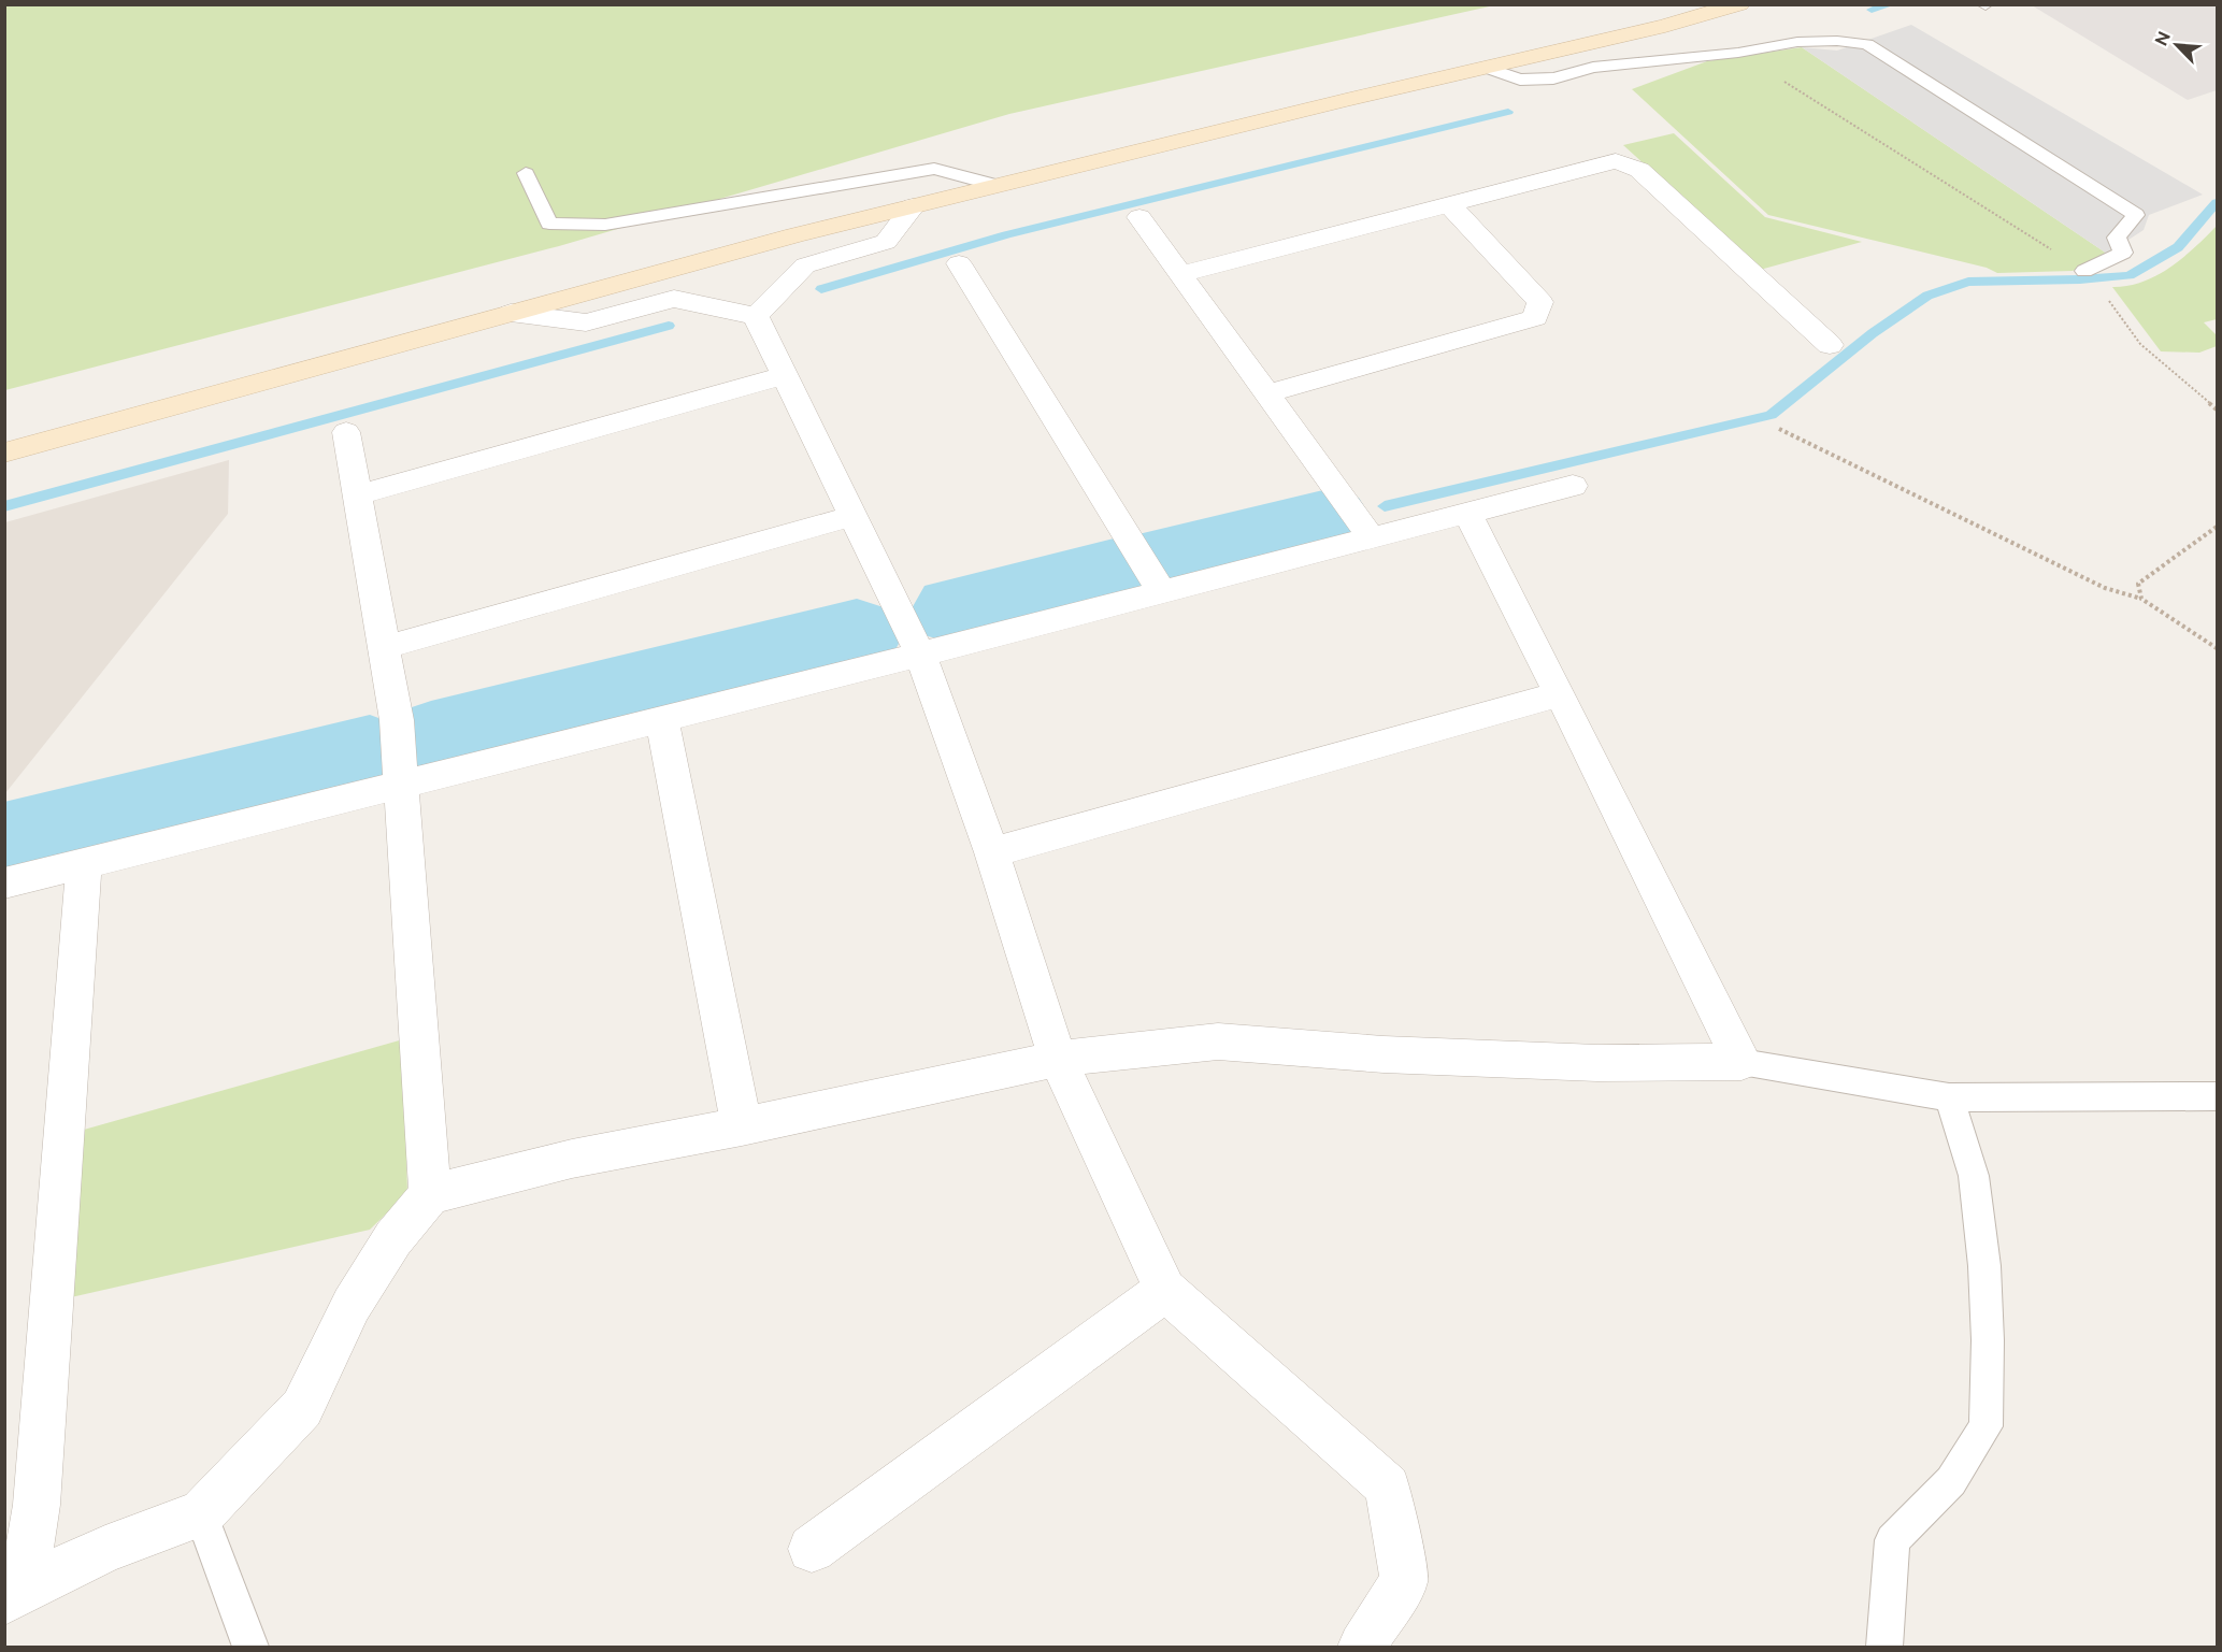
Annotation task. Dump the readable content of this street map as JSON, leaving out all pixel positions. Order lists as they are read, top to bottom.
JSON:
{
  "north": "top left"
}
